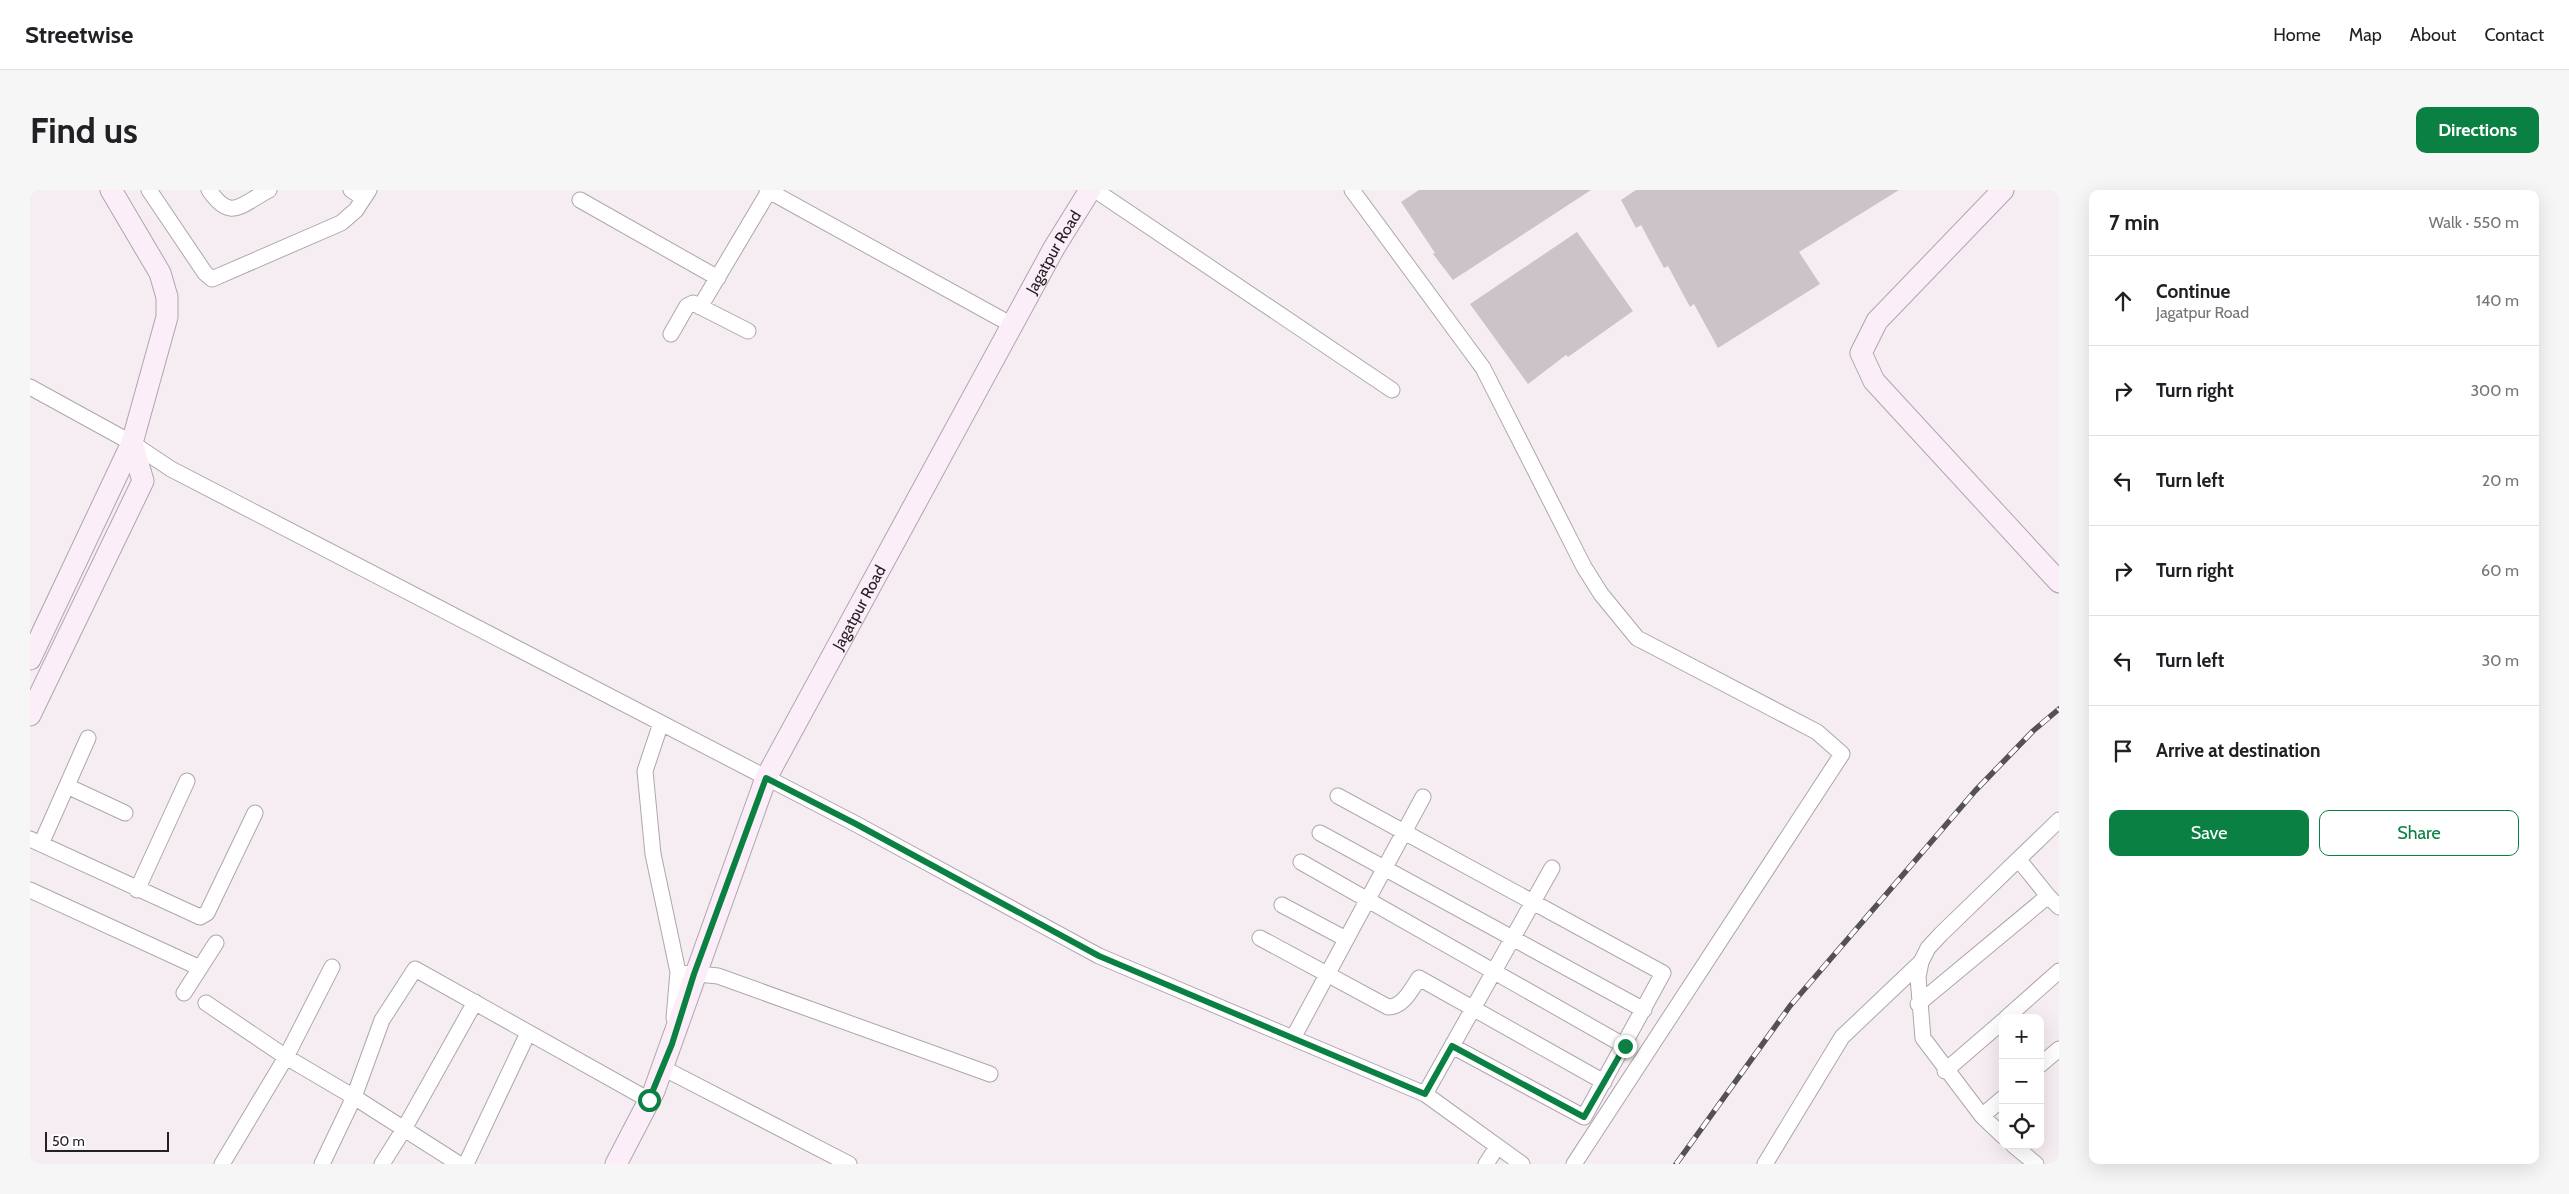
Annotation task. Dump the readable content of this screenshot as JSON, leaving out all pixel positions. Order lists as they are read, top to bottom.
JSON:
{
  "streets": {
    "street": ["Jagatpur Road"]
  },
  "scale_bar": "50 m",
  "page": {
    "header": "Streetwise",
    "nav": [
      "Home",
      "Map",
      "About",
      "Contact"
    ],
    "buttons": [
      "Directions",
      ["Save", "Share"]
    ],
    "title": "Find us",
    "heading": ["7 min", "Walk · 550 m"],
    "list": [
      ["Continue", "Jagatpur Road", "140 m"],
      ["Turn right", "300 m"],
      ["Turn left", "20 m"],
      ["Turn right", "60 m"],
      ["Turn left", "30 m"],
      "Arrive at destination"
    ],
    "map_buttons": ["+", "−"],
    "scale": "50 m"
  }
}
